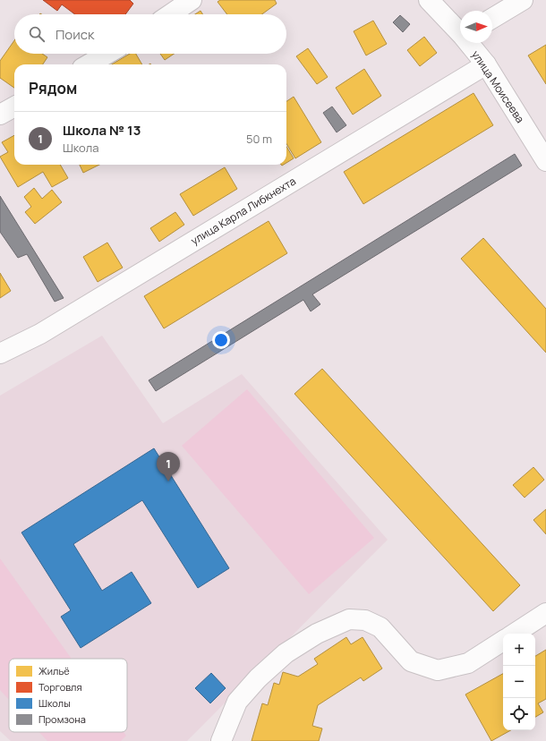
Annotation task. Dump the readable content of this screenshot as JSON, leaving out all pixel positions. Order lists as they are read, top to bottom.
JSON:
{
  "streets": {
    "street": ["улица Моисеева", "улица Карла Либкнехта"]
  },
  "crossings": [
    ["улица Моисеева", "улица Карла Либкнехта"]
  ],
  "legend": [
    "Жильё",
    "Торговля",
    "Школы",
    "Промзона"
  ],
  "north": "right",
  "page": {
    "search": "Поиск",
    "heading": "Рядом",
    "list": [
      {
        "mark": "1",
        "name": "Школа № 13",
        "note": "Школа",
        "value": "50 m"
      }
    ],
    "pins": "1",
    "map_buttons": ["+", "−"]
  }
}
